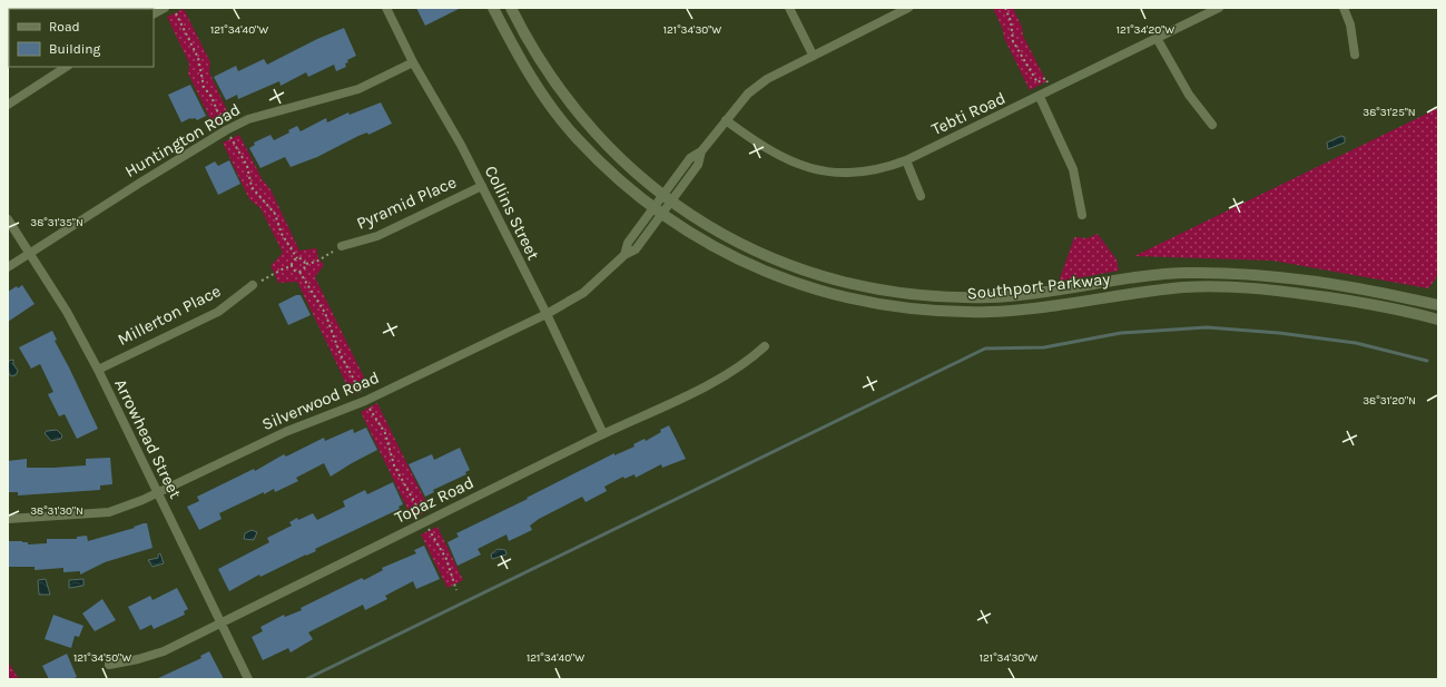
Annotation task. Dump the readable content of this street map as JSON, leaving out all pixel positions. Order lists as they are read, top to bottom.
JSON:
{
  "streets": {
    "street": [
      "Tebti Road",
      "Huntington Road",
      "Pyramid Place",
      "Collins Street",
      "Southport Parkway",
      "Millerton Place",
      "Silverwood Road",
      "Arrowhead Street",
      "Topaz Road"
    ]
  },
  "crossings": [
    ["Tebti Road", "Silverwood Road"],
    ["Huntington Road", "Collins Street"],
    ["Huntington Road", "Arrowhead Street"],
    ["Pyramid Place", "Collins Street"],
    ["Collins Street", "Silverwood Road"],
    ["Collins Street", "Topaz Road"],
    ["Southport Parkway", "Silverwood Road"],
    ["Millerton Place", "Arrowhead Street"],
    ["Silverwood Road", "Arrowhead Street"],
    ["Arrowhead Street", "Topaz Road"]
  ],
  "legend": ["Road", "Building"],
  "coordinates": [
    "121°34'40\"W",
    "121°34'30\"W",
    "121°34'20\"W",
    "38°31'25\"N",
    "38°31'35\"N",
    "38°31'20\"N",
    "38°31'30\"N",
    "121°34'50\"W"
  ]
}
